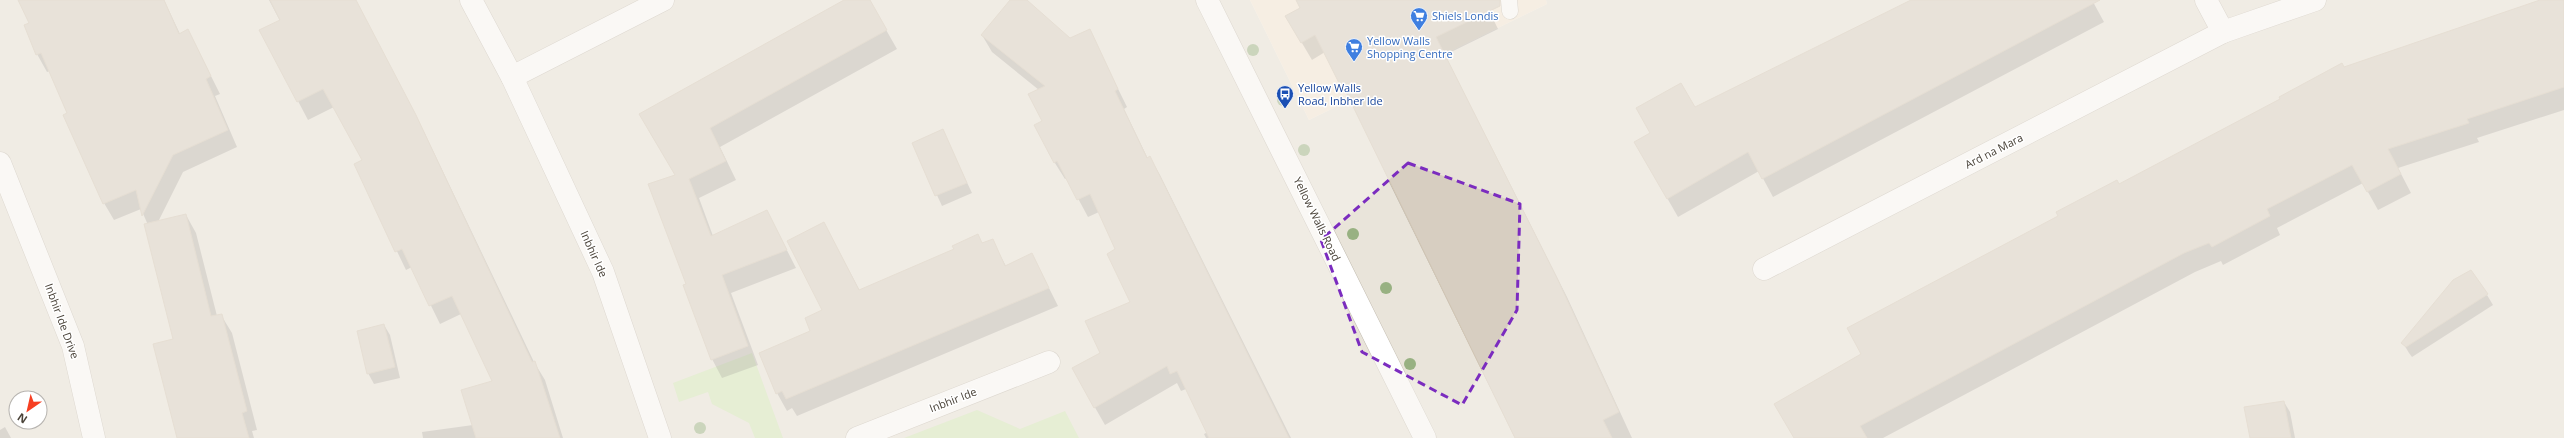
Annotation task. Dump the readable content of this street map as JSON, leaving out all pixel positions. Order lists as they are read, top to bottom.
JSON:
{
  "streets": {
    "street": [
      "Ard na Mara",
      "Yellow Walls Road",
      "Inbhir Ide",
      "Inbhir Ide Drive"
    ]
  },
  "places": {
    "supermarket": ["Shiels Londis", "Yellow Walls Shopping Centre"],
    "bus stop": ["Yellow Walls Road, Inbher Ide"]
  },
  "north": "bottom left"
}
